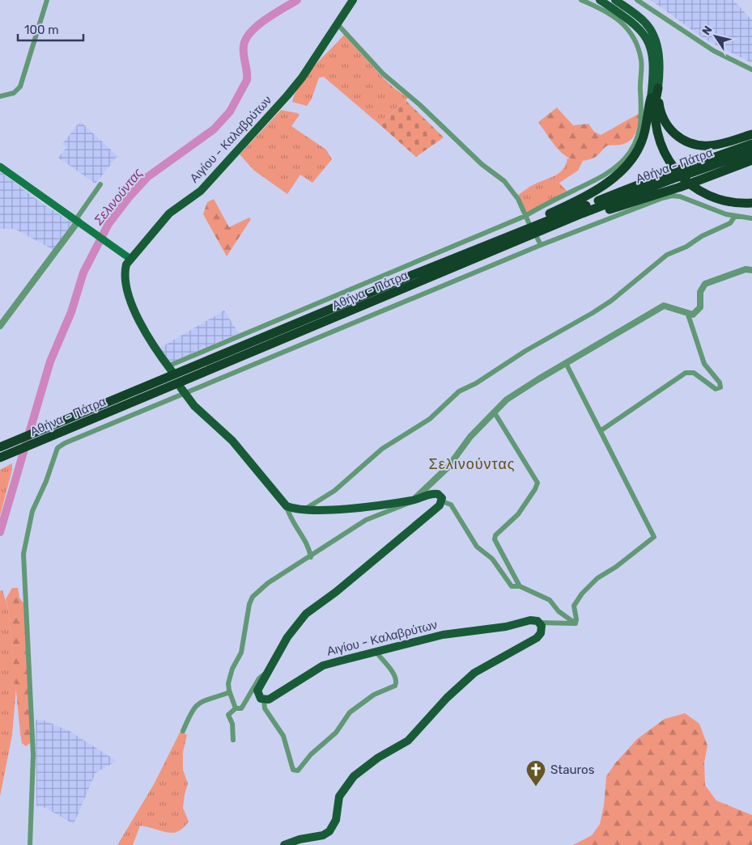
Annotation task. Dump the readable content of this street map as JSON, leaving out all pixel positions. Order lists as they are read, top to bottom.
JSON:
{
  "streets": {
    "highway": ["Αθήνα - Πάτρα"],
    "main road": ["Αιγίου - Καλαβρύτων"]
  },
  "districts": ["Σελινούντας"],
  "water": ["Σελινούντας"],
  "places": {
    "church": ["Stauros"]
  },
  "scale_bar": "100 m",
  "north": "top left"
}
